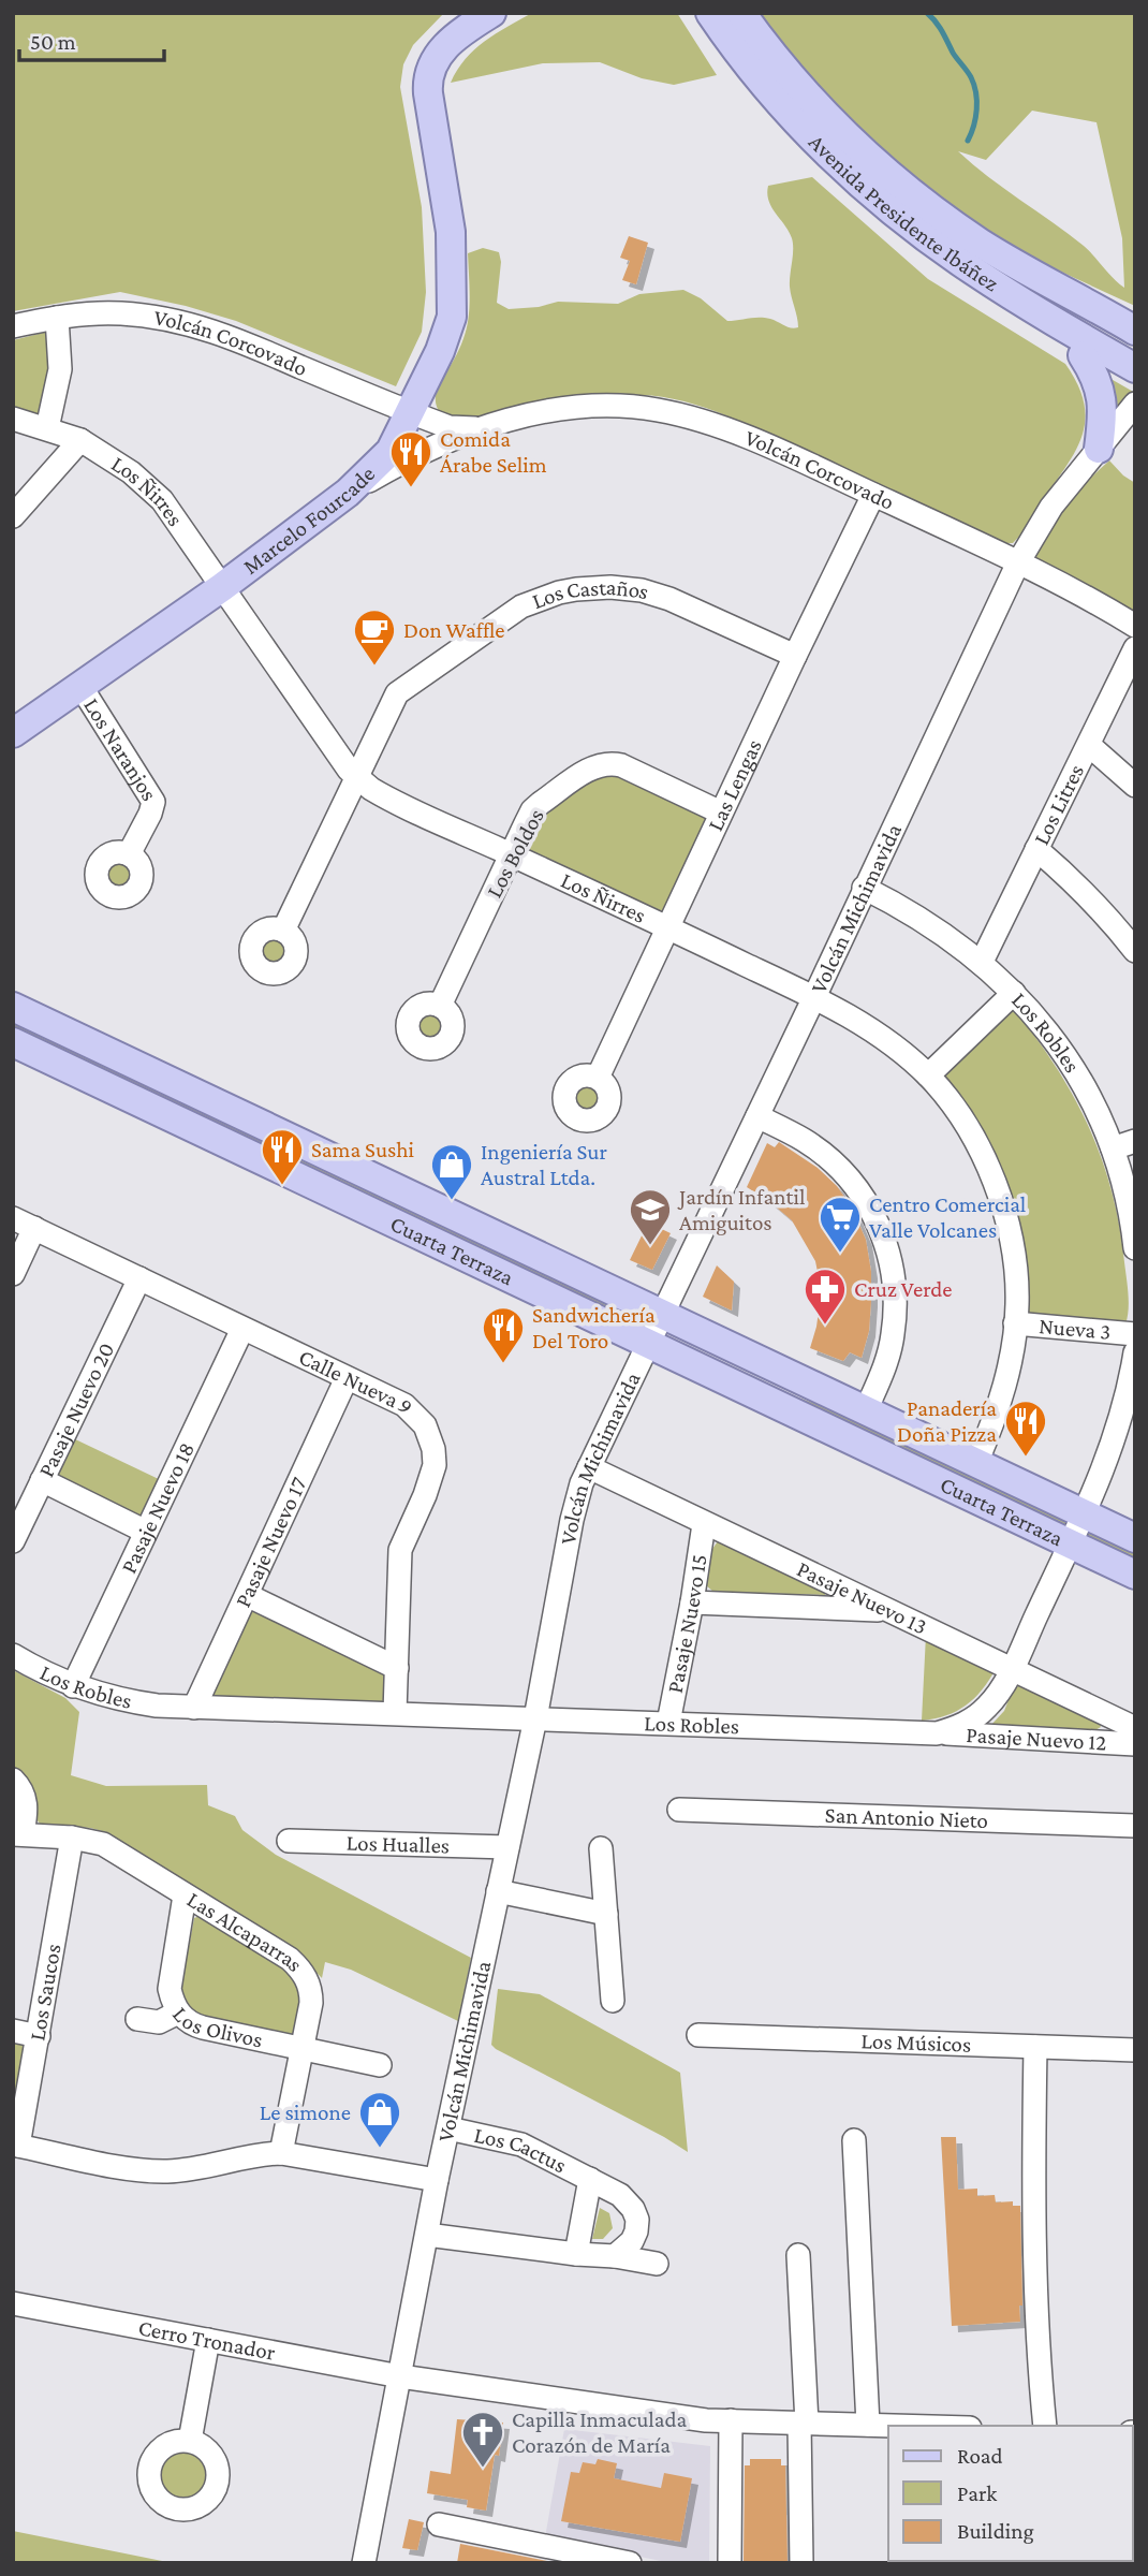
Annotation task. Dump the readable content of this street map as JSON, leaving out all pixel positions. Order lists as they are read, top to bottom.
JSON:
{
  "streets": {
    "main road": ["Avenida Presidente Ibáñez", "Marcelo Fourcade", "Cuarta Terraza"],
    "street": [
      "Volcán Corcovado",
      "Los Ñirres",
      "Los Castaños",
      "Los Naranjos",
      "Las Lengas",
      "Los Litres",
      "Los Boldos",
      "Volcán Michimavida",
      "Los Robles",
      "Nueva 3",
      "Calle Nueva 9",
      "Pasaje Nuevo 20",
      "Pasaje Nuevo 18",
      "Pasaje Nuevo 17",
      "Pasaje Nuevo 13",
      "Pasaje Nuevo 15",
      "Pasaje Nuevo 12",
      "San Antonio Nieto",
      "Los Hualles",
      "Las Alcaparras",
      "Los Saucos",
      "Los Olivos",
      "Los Músicos",
      "Los Cactus",
      "Cerro Tronador"
    ]
  },
  "crossings": [
    ["Volcán Corcovado", "Marcelo Fourcade"],
    ["Volcán Corcovado", "Las Lengas"],
    ["Volcán Corcovado", "Volcán Michimavida"],
    ["Los Ñirres", "Marcelo Fourcade"],
    ["Los Ñirres", "Los Castaños"],
    ["Los Ñirres", "Las Lengas"],
    ["Los Ñirres", "Los Boldos"],
    ["Los Ñirres", "Volcán Michimavida"],
    ["Los Ñirres", "Cuarta Terraza"],
    ["Los Ñirres", "Nueva 3"],
    ["Marcelo Fourcade", "Los Naranjos"],
    ["Los Castaños", "Las Lengas"],
    ["Las Lengas", "Los Boldos"],
    ["Los Litres", "Los Robles"],
    ["Volcán Michimavida", "Los Robles"],
    ["Volcán Michimavida", "Cuarta Terraza"],
    ["Volcán Michimavida", "Pasaje Nuevo 13"],
    ["Volcán Michimavida", "Los Hualles"],
    ["Volcán Michimavida", "Los Cactus"],
    ["Volcán Michimavida", "Cerro Tronador"],
    ["Los Robles", "Cuarta Terraza"],
    ["Los Robles", "Calle Nueva 9"],
    ["Los Robles", "Pasaje Nuevo 18"],
    ["Los Robles", "Pasaje Nuevo 17"],
    ["Los Robles", "Pasaje Nuevo 13"],
    ["Los Robles", "Pasaje Nuevo 15"],
    ["Los Robles", "Pasaje Nuevo 12"],
    ["Calle Nueva 9", "Pasaje Nuevo 20"],
    ["Calle Nueva 9", "Pasaje Nuevo 18"],
    ["Calle Nueva 9", "Pasaje Nuevo 17"],
    ["Pasaje Nuevo 13", "Pasaje Nuevo 15"],
    ["Las Alcaparras", "Los Saucos"],
    ["Las Alcaparras", "Los Olivos"]
  ],
  "places": {
    "restaurant": [
      "Comida Árabe Selim",
      "Sama Sushi",
      "Sandwichería Del Toro",
      "Panadería Doña Pizza"
    ],
    "cafe": ["Don Waffle"],
    "shop": ["Ingeniería Sur Austral Ltda.", "Le simone"],
    "school or university": ["Jardín Infantil Amiguitos"],
    "supermarket": ["Centro Comercial Valle Volcanes"],
    "pharmacy": ["Cruz Verde"],
    "church": ["Capilla Inmaculada Corazón de María"]
  },
  "legend": ["Road", "Park", "Building"],
  "scale_bar": "50 m"
}
